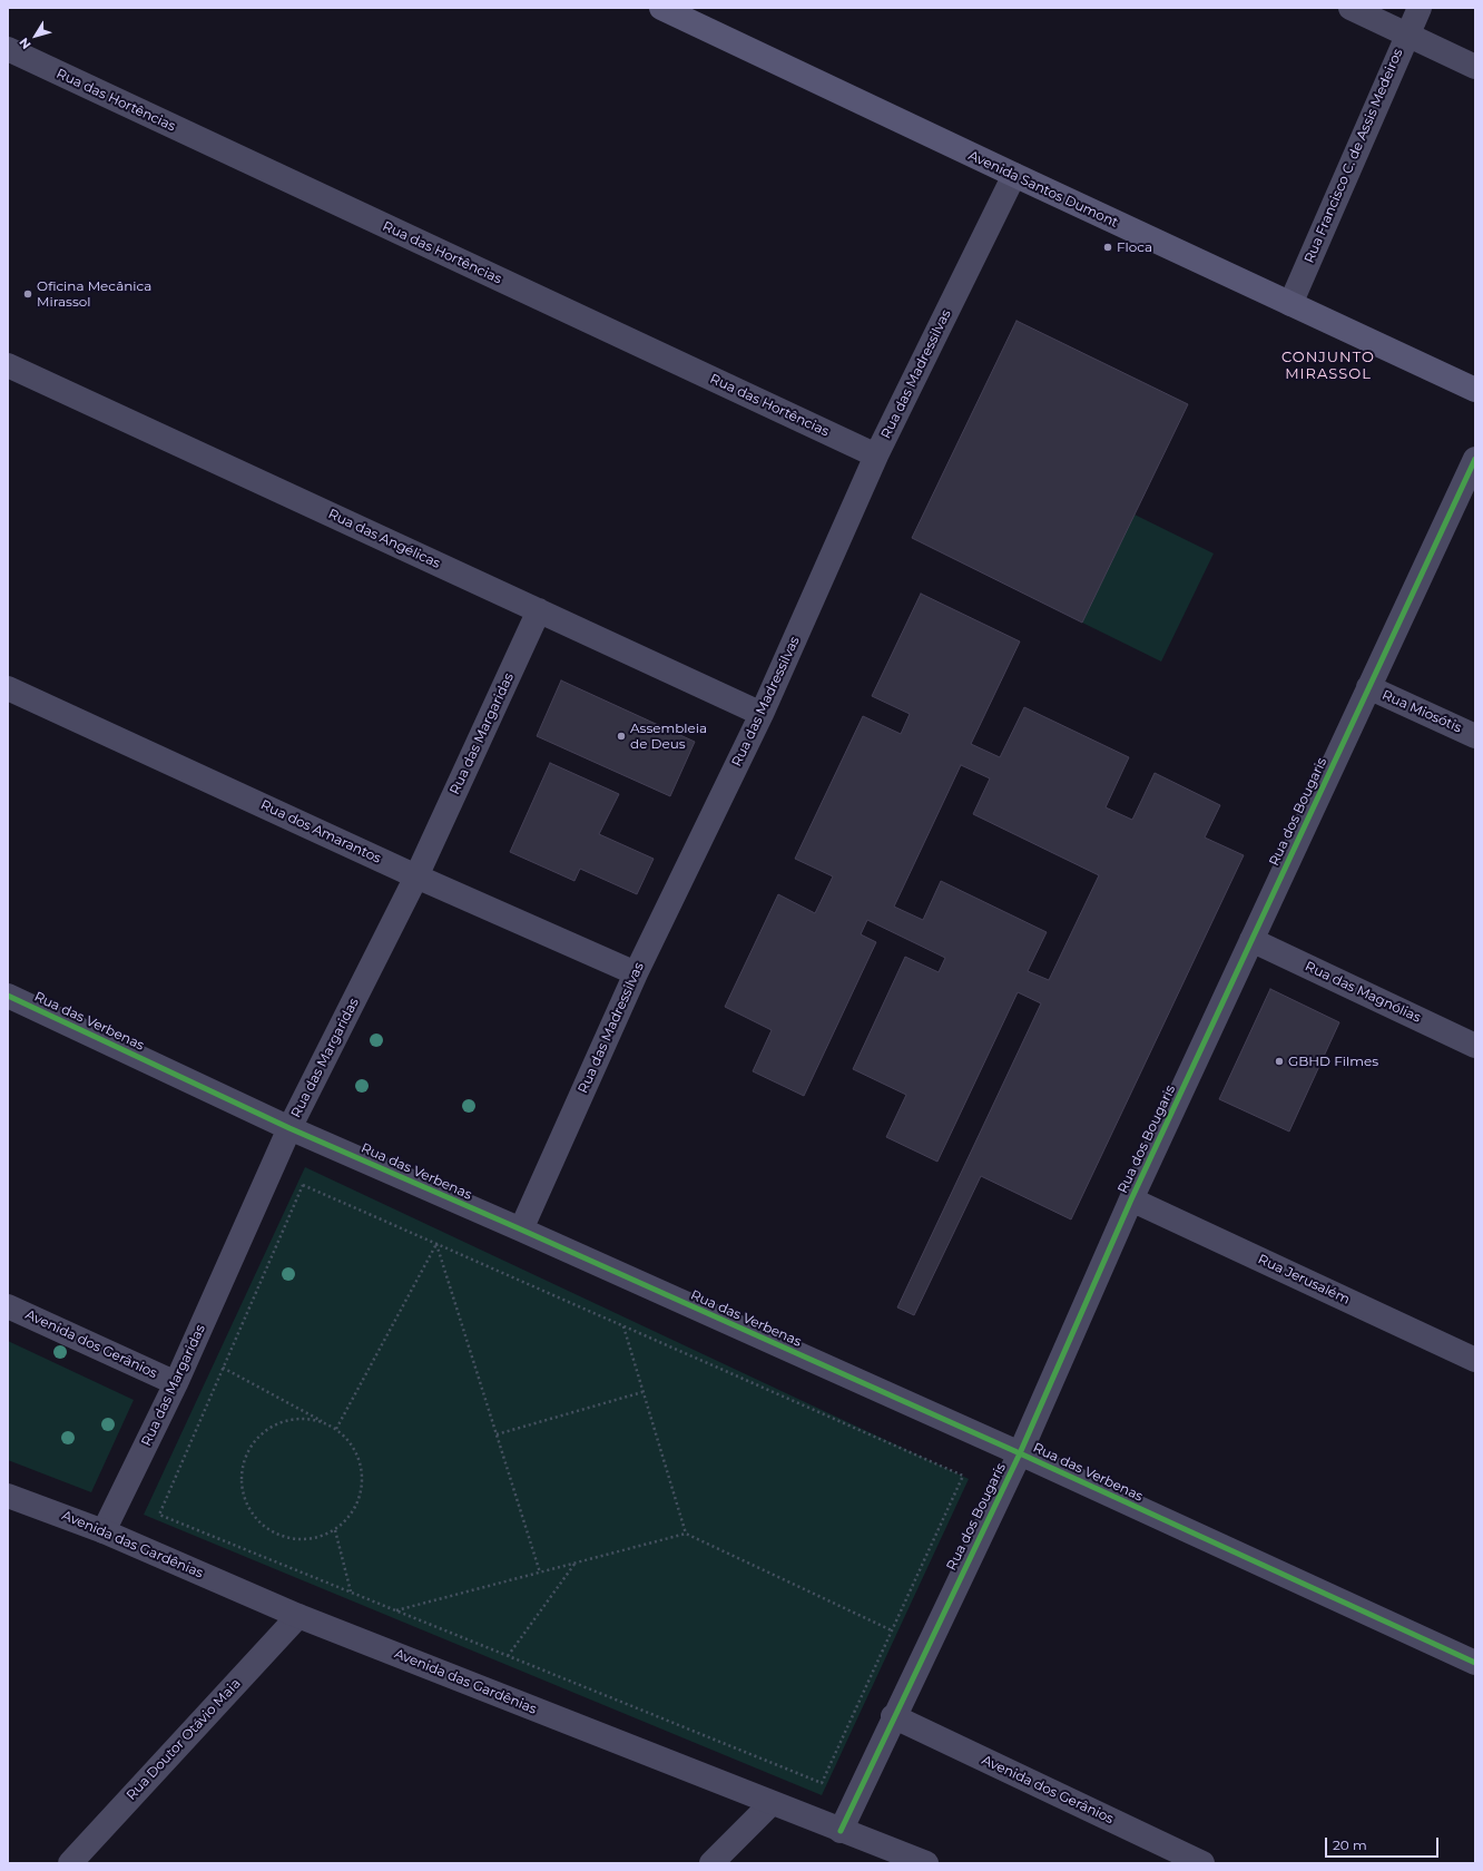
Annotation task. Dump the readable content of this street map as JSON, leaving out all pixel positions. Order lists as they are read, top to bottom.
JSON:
{
  "streets": {
    "main road": ["Avenida Santos Dumont"],
    "street": [
      "Rua das Hortências",
      "Rua Francisco C. de Assis Medeiros",
      "Rua das Madressilvas",
      "Rua das Angélicas",
      "Rua Miosótis",
      "Rua das Margaridas",
      "Rua dos Bougaris",
      "Rua dos Amarantos",
      "Rua das Magnólias",
      "Rua das Verbenas",
      "Rua Jerusalém",
      "Avenida dos Gerânios",
      "Avenida das Gardênias",
      "Rua Doutor Otávio Maia"
    ]
  },
  "crossings": [
    ["Rua das Hortências", "Rua das Madressilvas"],
    ["Rua Francisco C. de Assis Medeiros", "Avenida Santos Dumont"],
    ["Avenida Santos Dumont", "Rua das Madressilvas"],
    ["Rua das Madressilvas", "Rua das Angélicas"],
    ["Rua das Madressilvas", "Rua dos Amarantos"],
    ["Rua das Madressilvas", "Rua das Verbenas"],
    ["Rua das Angélicas", "Rua das Margaridas"],
    ["Rua Miosótis", "Rua dos Bougaris"],
    ["Rua das Margaridas", "Rua dos Amarantos"],
    ["Rua das Margaridas", "Rua das Verbenas"],
    ["Rua das Margaridas", "Avenida dos Gerânios"],
    ["Rua das Margaridas", "Avenida das Gardênias"],
    ["Rua dos Bougaris", "Rua das Magnólias"],
    ["Rua dos Bougaris", "Rua das Verbenas"],
    ["Rua dos Bougaris", "Rua Jerusalém"],
    ["Rua dos Bougaris", "Avenida dos Gerânios"],
    ["Rua dos Bougaris", "Avenida das Gardênias"],
    ["Avenida das Gardênias", "Rua Doutor Otávio Maia"]
  ],
  "districts": ["CONJUNTO MIRASSOL"],
  "places": [
    "Floca",
    "Oficina Mecânica Mirassol",
    "Assembleia de Deus",
    "GBHD Filmes"
  ],
  "scale_bar": "20 m",
  "north": "bottom left"
}
